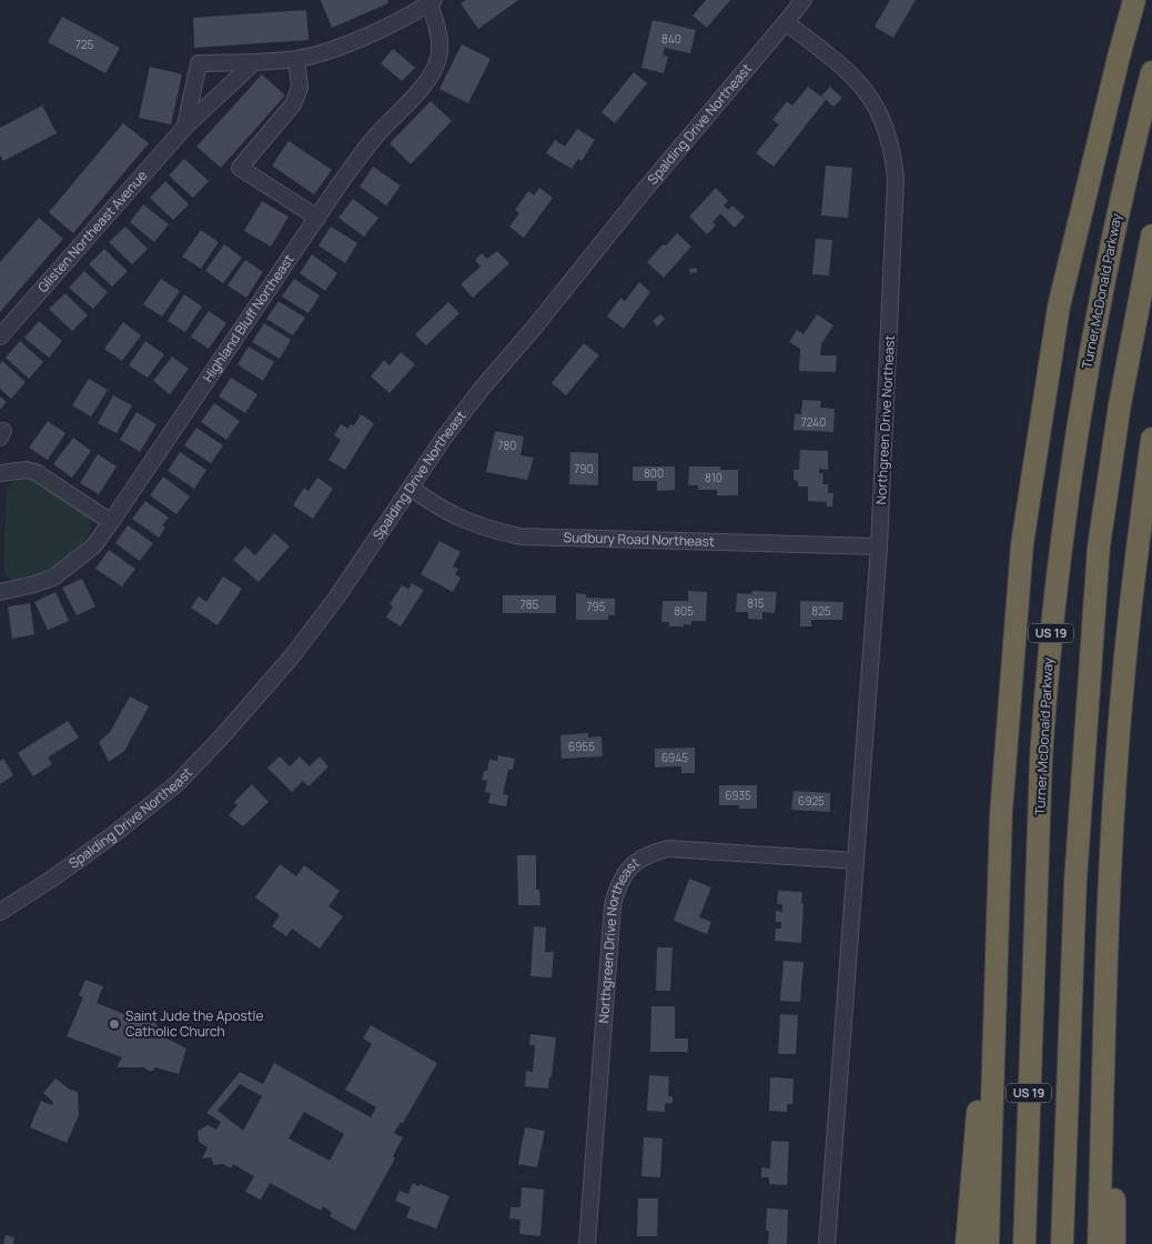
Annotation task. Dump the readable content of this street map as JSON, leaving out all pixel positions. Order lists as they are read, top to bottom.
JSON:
{
  "streets": {
    "highway": ["Turner McDonald Parkway", "US 19"],
    "street": [
      "Spalding Drive Northeast",
      "Glisten Northeast Avenue",
      "Highland Bluff Northeast",
      "Northgreen Drive Northeast",
      "Sudbury Road Northeast"
    ]
  },
  "crossings": [
    ["Spalding Drive Northeast", "Northgreen Drive Northeast"],
    ["Spalding Drive Northeast", "Sudbury Road Northeast"],
    ["Glisten Northeast Avenue", "Highland Bluff Northeast"],
    ["Northgreen Drive Northeast", "Sudbury Road Northeast"]
  ],
  "places": ["Saint Jude the Apostle Catholic Church"],
  "house_numbers": [
    "840",
    "725",
    "7240",
    "780",
    "790",
    "800",
    "810",
    "815",
    "785",
    "795",
    "805",
    "825",
    "6955",
    "6945",
    "6935",
    "6925"
  ]
}
